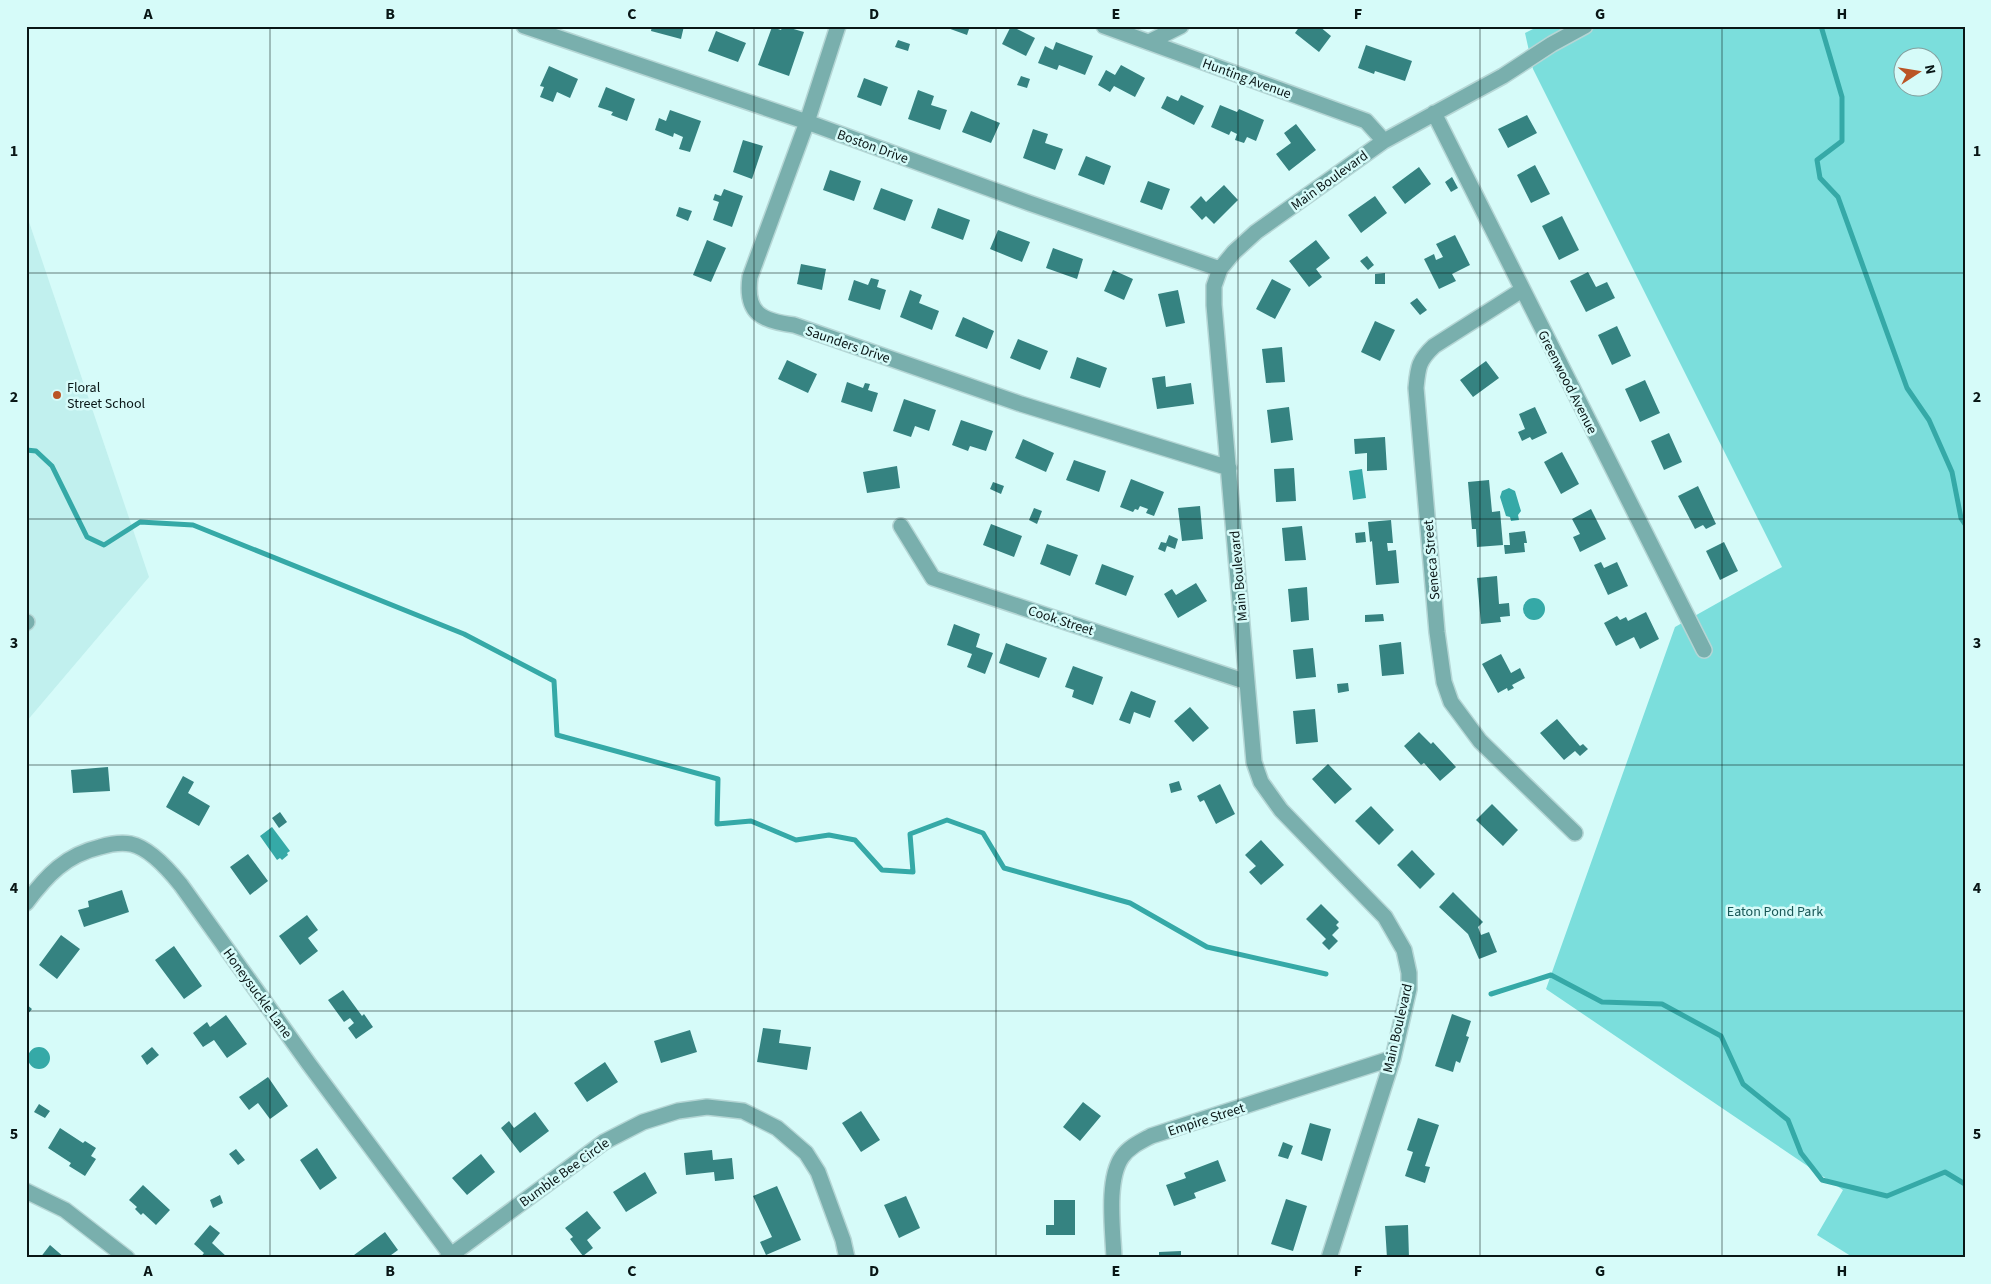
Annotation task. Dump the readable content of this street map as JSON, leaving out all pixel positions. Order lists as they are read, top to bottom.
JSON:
{
  "streets": {
    "street": [
      "Hunting Avenue",
      "Boston Drive",
      "Main Boulevard",
      "Saunders Drive",
      "Greenwood Avenue",
      "Seneca Street",
      "Cook Street",
      "Honeysuckle Lane",
      "Empire Street",
      "Bumble Bee Circle"
    ]
  },
  "crossings": [
    ["Hunting Avenue", "Main Boulevard"],
    ["Boston Drive", "Main Boulevard"],
    ["Boston Drive", "Saunders Drive"],
    ["Main Boulevard", "Saunders Drive"],
    ["Main Boulevard", "Greenwood Avenue"],
    ["Main Boulevard", "Cook Street"],
    ["Main Boulevard", "Empire Street"],
    ["Greenwood Avenue", "Seneca Street"],
    ["Honeysuckle Lane", "Bumble Bee Circle"]
  ],
  "parks": ["Eaton Pond Park"],
  "places": ["Floral Street School"],
  "north": "right",
  "grid": {
    "columns": [
      "A",
      "B",
      "C",
      "D",
      "E",
      "F",
      "G",
      "H"
    ],
    "rows": [
      "1",
      "2",
      "3",
      "4",
      "5"
    ]
  }
}
